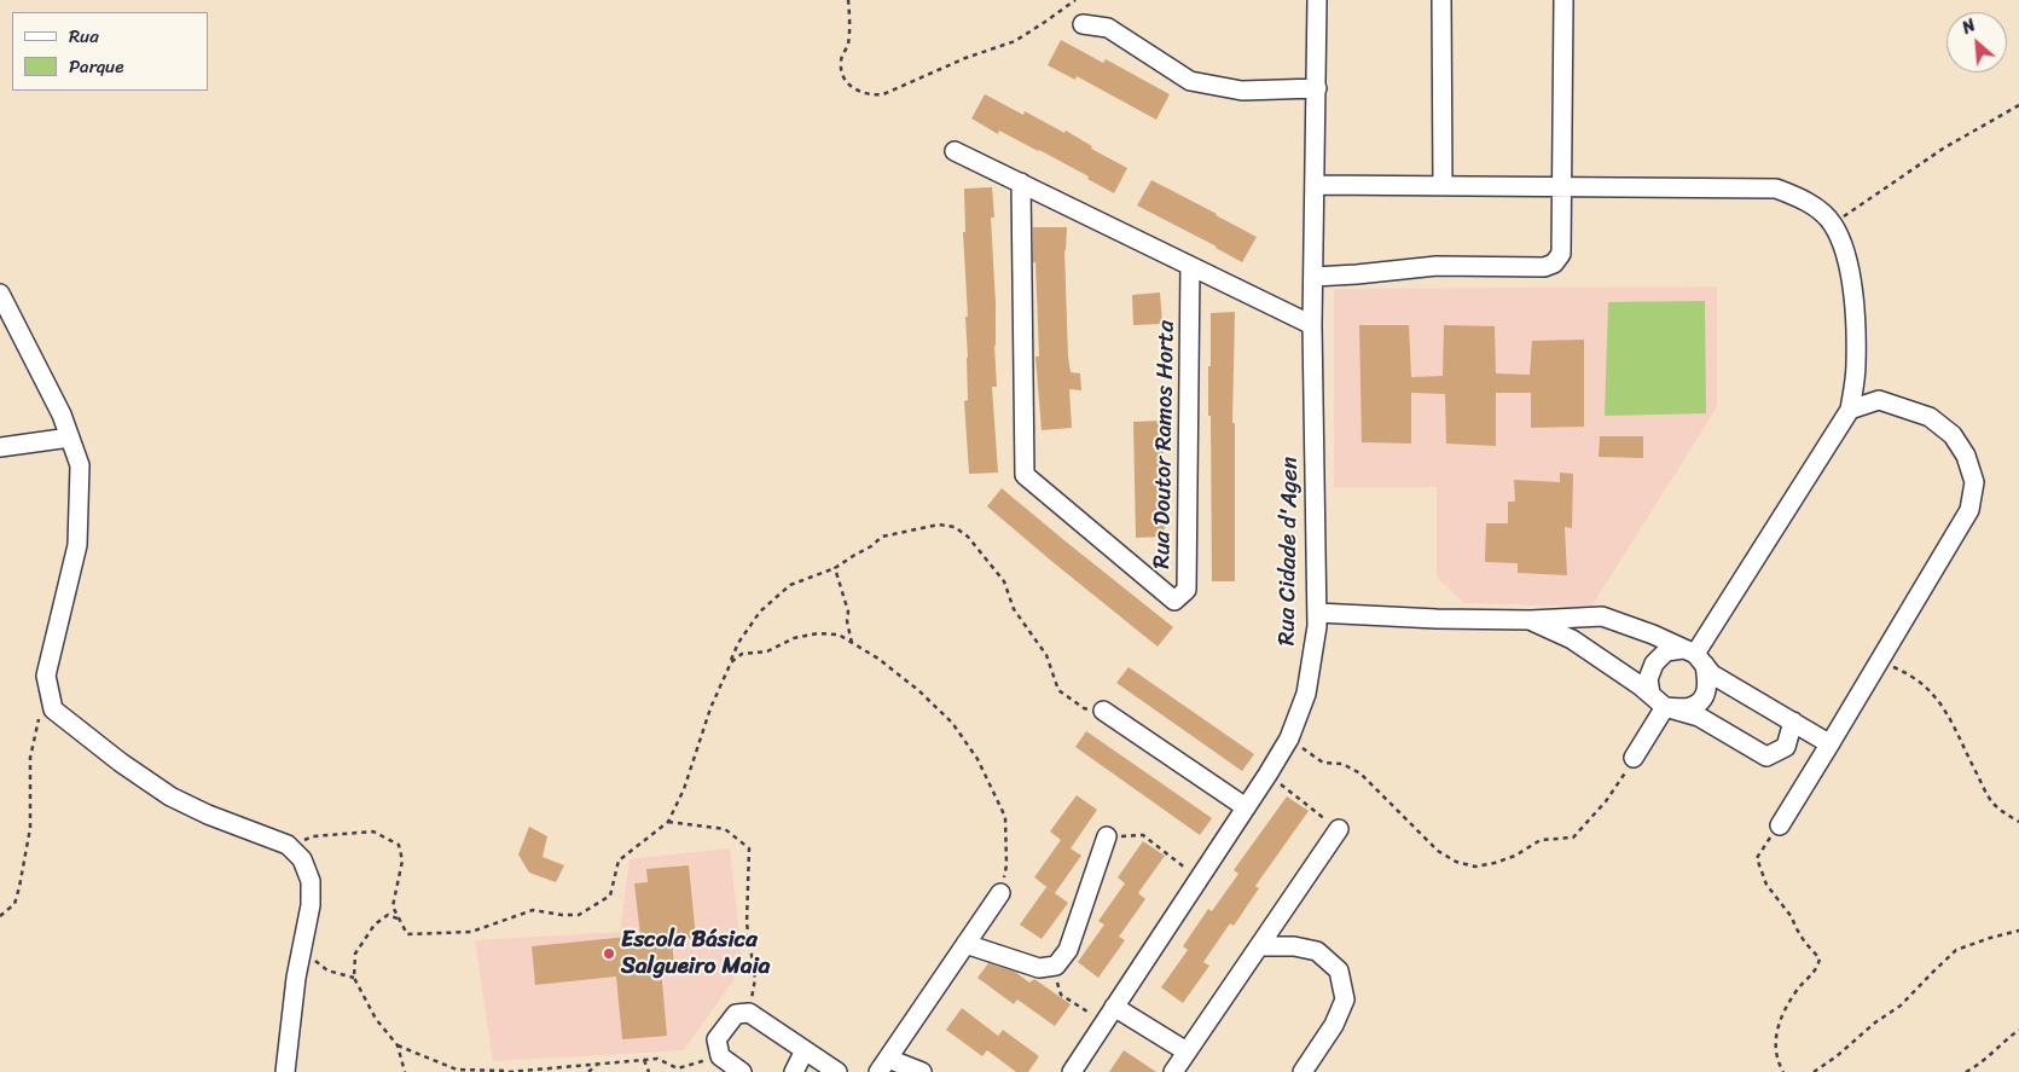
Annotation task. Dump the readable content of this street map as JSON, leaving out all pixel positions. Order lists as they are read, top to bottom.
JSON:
{
  "streets": {
    "street": ["Rua Doutor Ramos Horta", "Rua Cidade d'Agen"]
  },
  "places": ["Escola Básica Salgueiro Maia"],
  "legend": ["Rua", "Parque"],
  "north": "top left"
}
